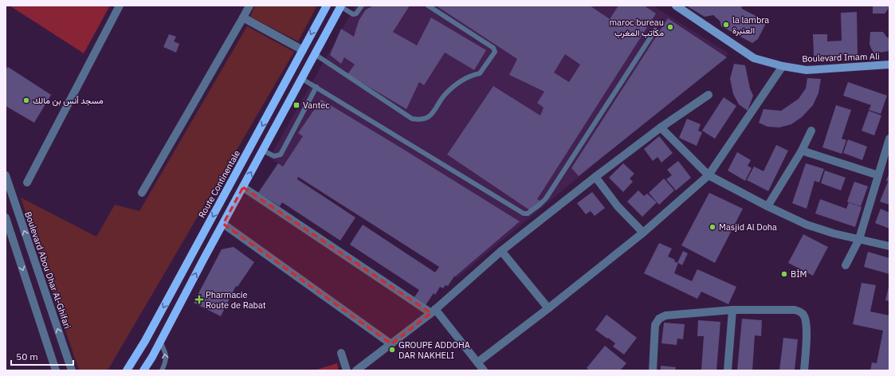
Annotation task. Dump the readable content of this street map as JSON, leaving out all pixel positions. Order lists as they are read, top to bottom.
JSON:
{
  "streets": {
    "main road": ["Route Continentale"],
    "street": ["Boulevard Imam Ali", "Boulevard Abou Dhar Al-Ghifari"]
  },
  "places": {
    "other": [
      "la lambra العنبرة",
      "maroc bureau مكاتب المغرب",
      "مسجد أنس بن مالك",
      "Masjid Al Doha",
      "BİM",
      "GROUPE ADDOHA DAR NAKHELI"
    ],
    "transit": ["Vantec"],
    "health": ["Pharmacie Route de Rabat"]
  },
  "scale_bar": "50 m"
}
